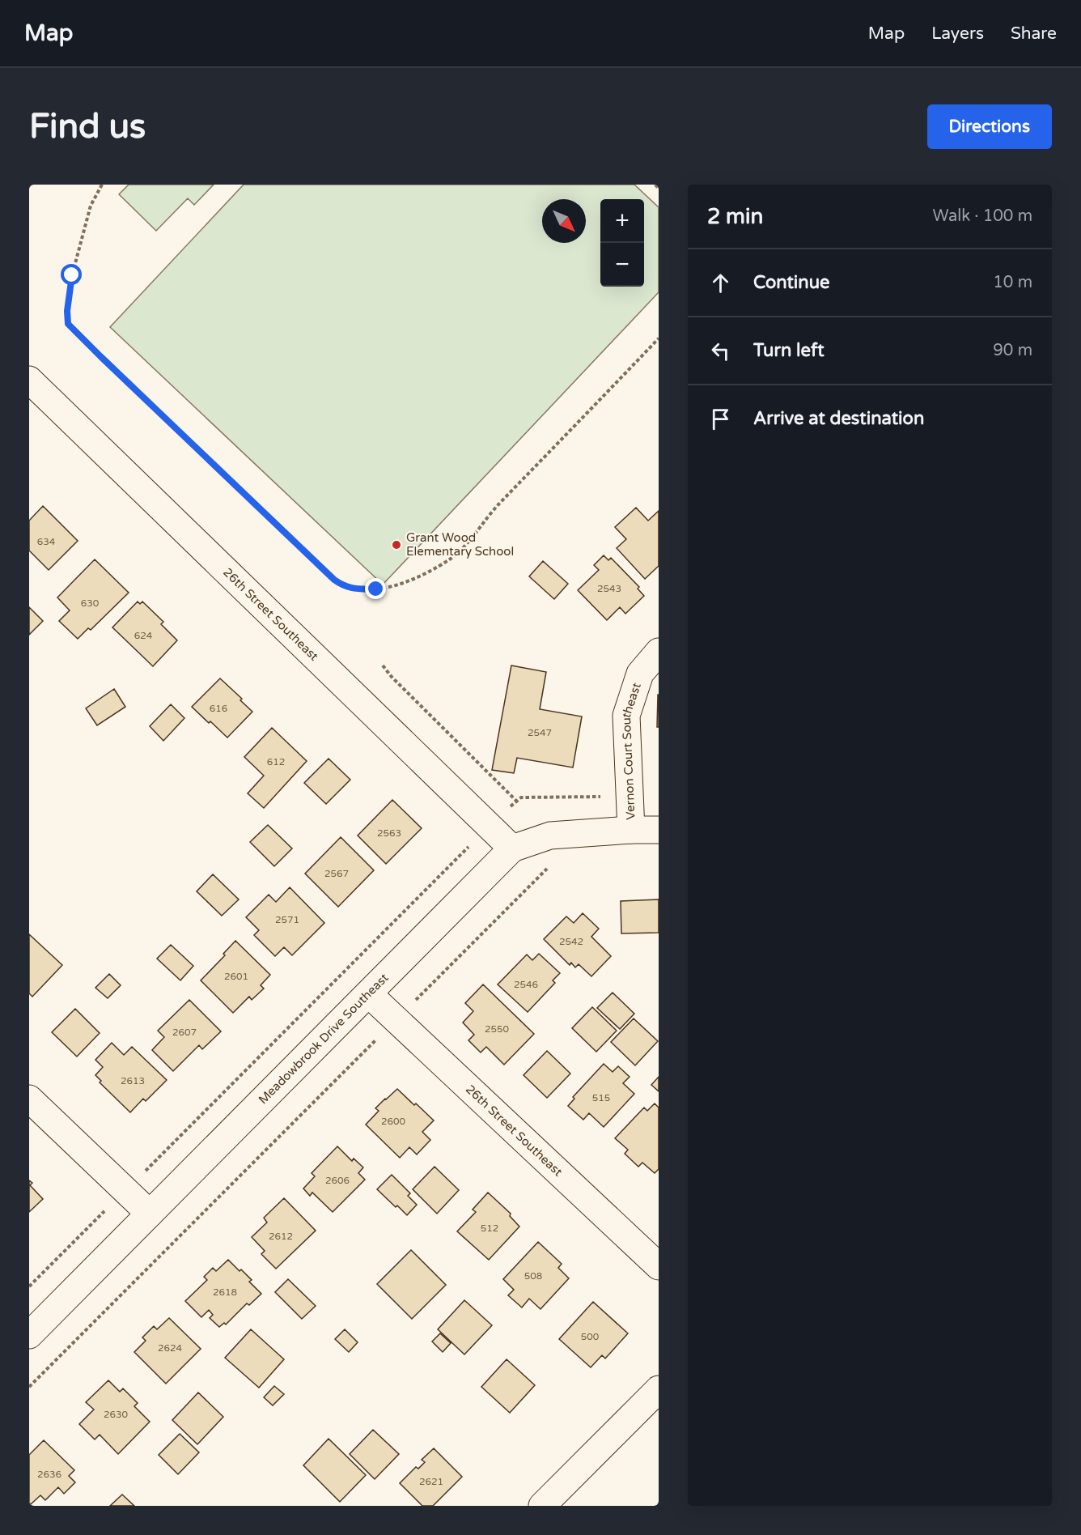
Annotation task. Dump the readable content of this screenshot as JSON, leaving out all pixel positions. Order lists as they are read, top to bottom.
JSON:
{
  "streets": {
    "street": ["26th Street Southeast", "Vernon Court Southeast", "Meadowbrook Drive Southeast"]
  },
  "crossings": [
    ["26th Street Southeast", "Meadowbrook Drive Southeast"],
    ["Vernon Court Southeast", "Meadowbrook Drive Southeast"]
  ],
  "places": ["Grant Wood Elementary School"],
  "house_numbers": [
    "634",
    "2543",
    "630",
    "624",
    "616",
    "2547",
    "612",
    "2563",
    "2567",
    "2571",
    "2542",
    "2601",
    "2546",
    "2550",
    "2607",
    "2613",
    "515",
    "2600",
    "2606",
    "512",
    "2612",
    "508",
    "2618",
    "500",
    "2624",
    "2630",
    "2636",
    "2621"
  ],
  "north": "bottom right",
  "page": {
    "header": "Map",
    "nav": ["Map", "Layers", "Share"],
    "buttons": "Directions",
    "title": "Find us",
    "heading": ["2 min", "Walk · 100 m"],
    "map_buttons": ["+", "−"],
    "list": [
      ["Continue", "10 m"],
      ["Turn left", "90 m"],
      "Arrive at destination"
    ]
  }
}
